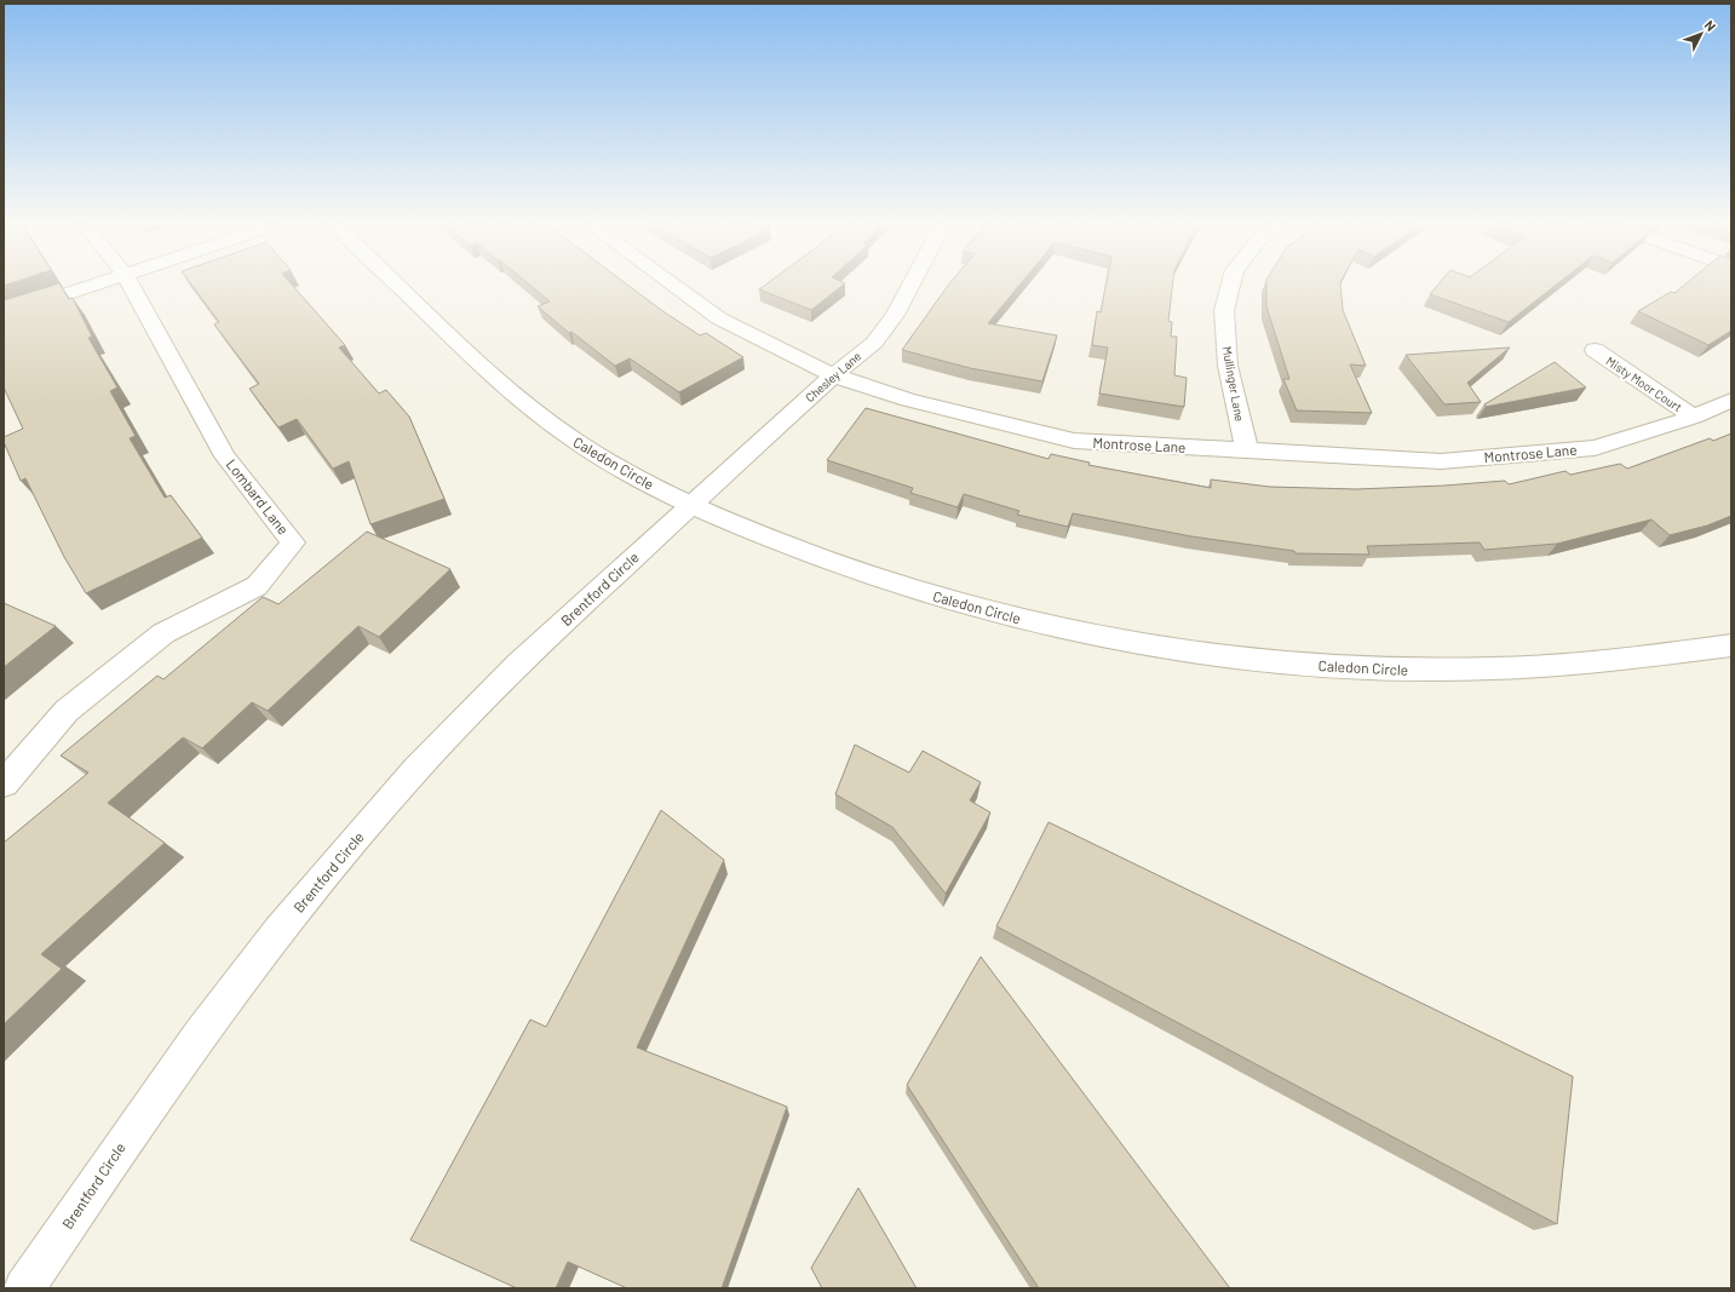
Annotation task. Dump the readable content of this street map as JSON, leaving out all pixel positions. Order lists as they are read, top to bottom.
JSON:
{
  "streets": {
    "street": [
      "Chesley Lane",
      "Mullinger Lane",
      "Misty Moor Court",
      "Montrose Lane",
      "Caledon Circle",
      "Lombard Lane",
      "Brentford Circle"
    ]
  },
  "crossings": [
    ["Chesley Lane", "Montrose Lane"],
    ["Chesley Lane", "Caledon Circle"],
    ["Chesley Lane", "Brentford Circle"],
    ["Mullinger Lane", "Montrose Lane"],
    ["Misty Moor Court", "Montrose Lane"],
    ["Caledon Circle", "Brentford Circle"]
  ],
  "north": "top right"
}
